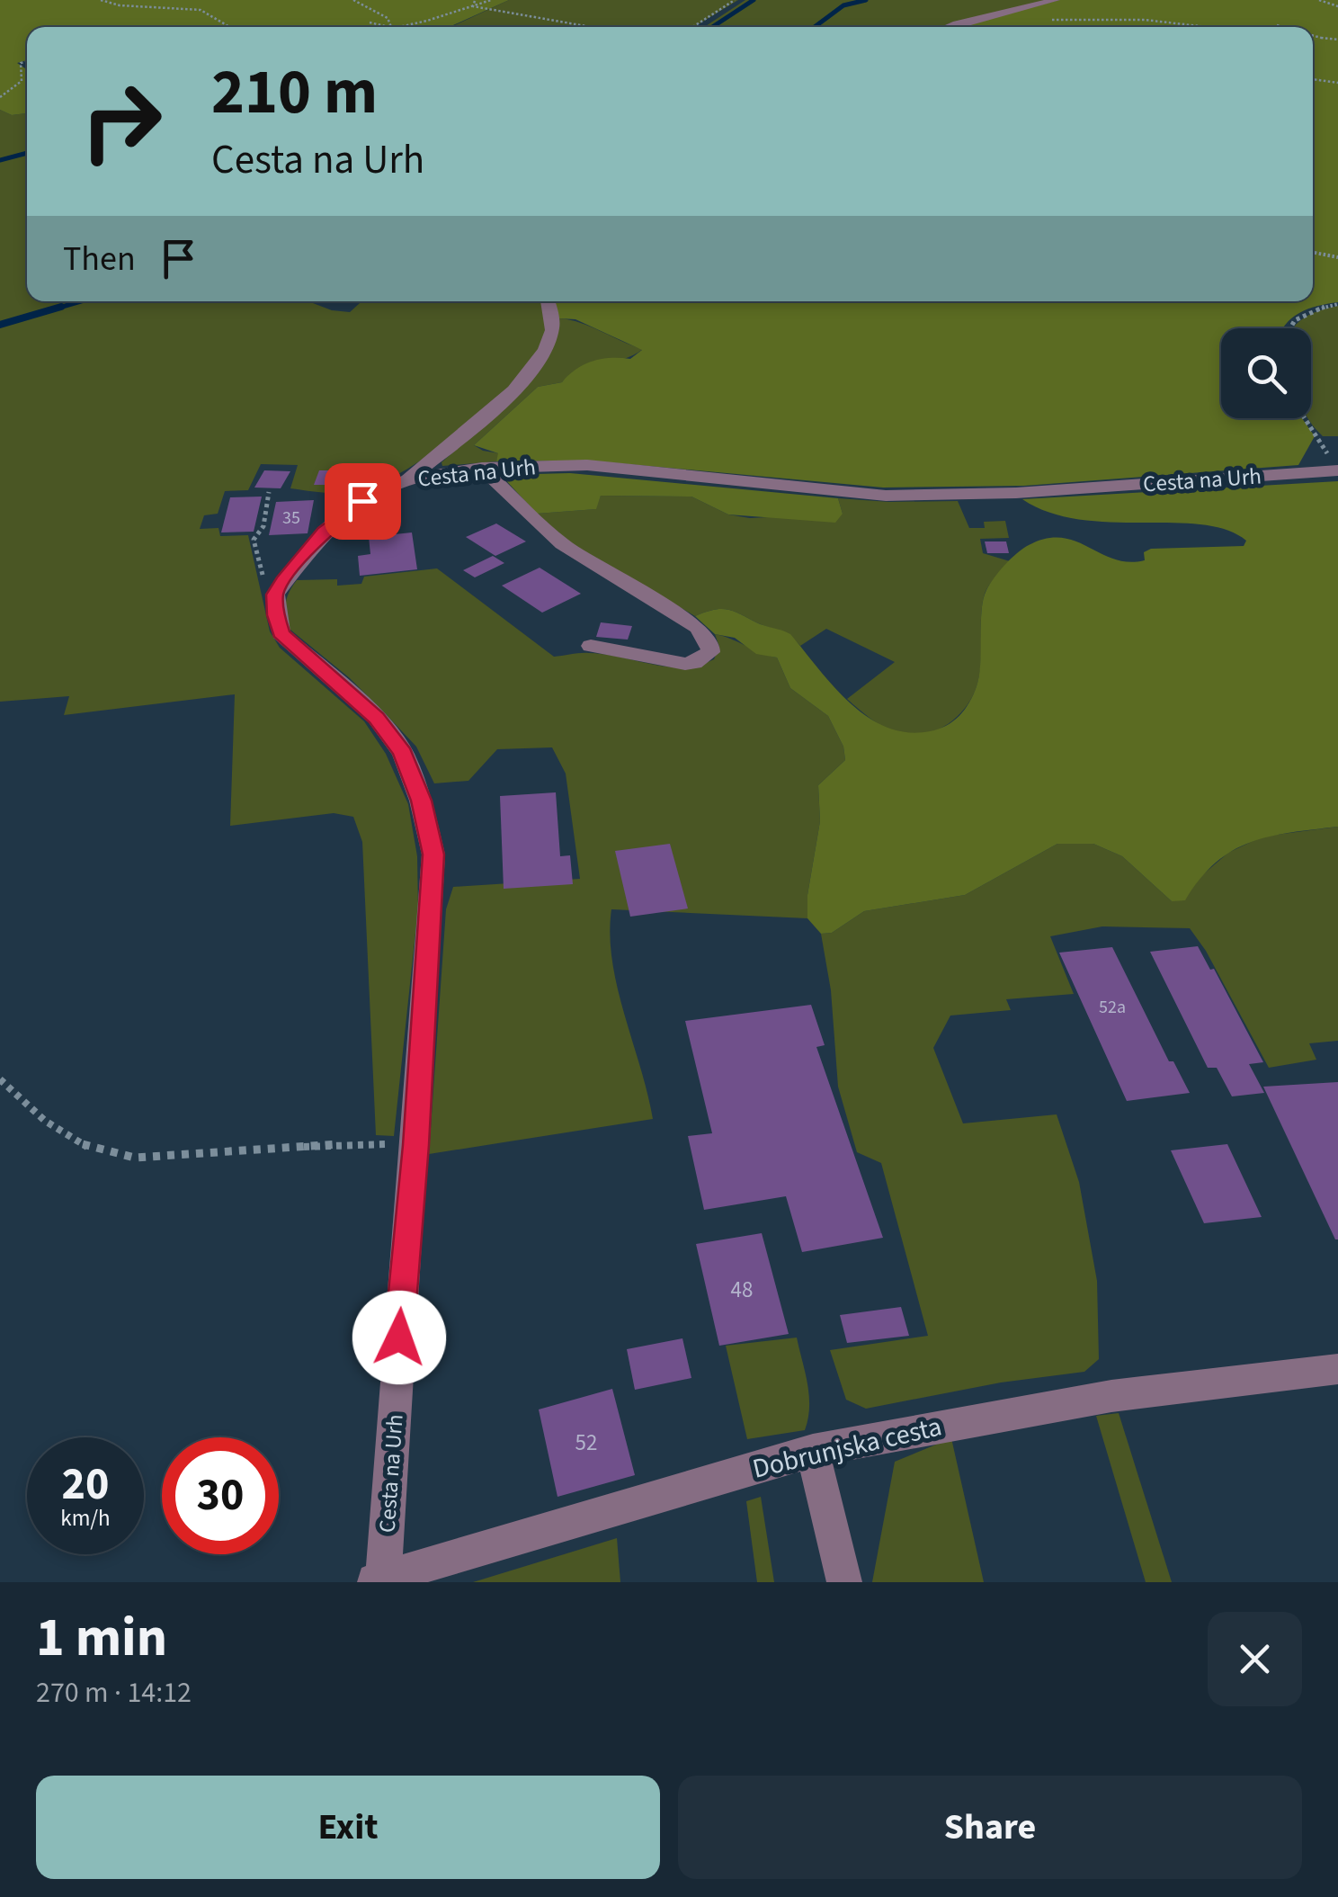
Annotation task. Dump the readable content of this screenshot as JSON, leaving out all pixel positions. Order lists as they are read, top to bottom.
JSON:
{
  "streets": {
    "street": ["Cesta na Urh", "Dobrunjska cesta"]
  },
  "crossings": [
    ["Cesta na Urh", "Dobrunjska cesta"]
  ],
  "house_numbers": [
    "35",
    "52a",
    "48",
    "52"
  ],
  "page": {
    "turn": ["210 m", "Cesta na Urh"],
    "then": "Then",
    "speed": "20 km/h",
    "limit": "30",
    "heading": ["1 min", "270 m · 14:12"],
    "buttons": ["Exit", "Share"]
  }
}
